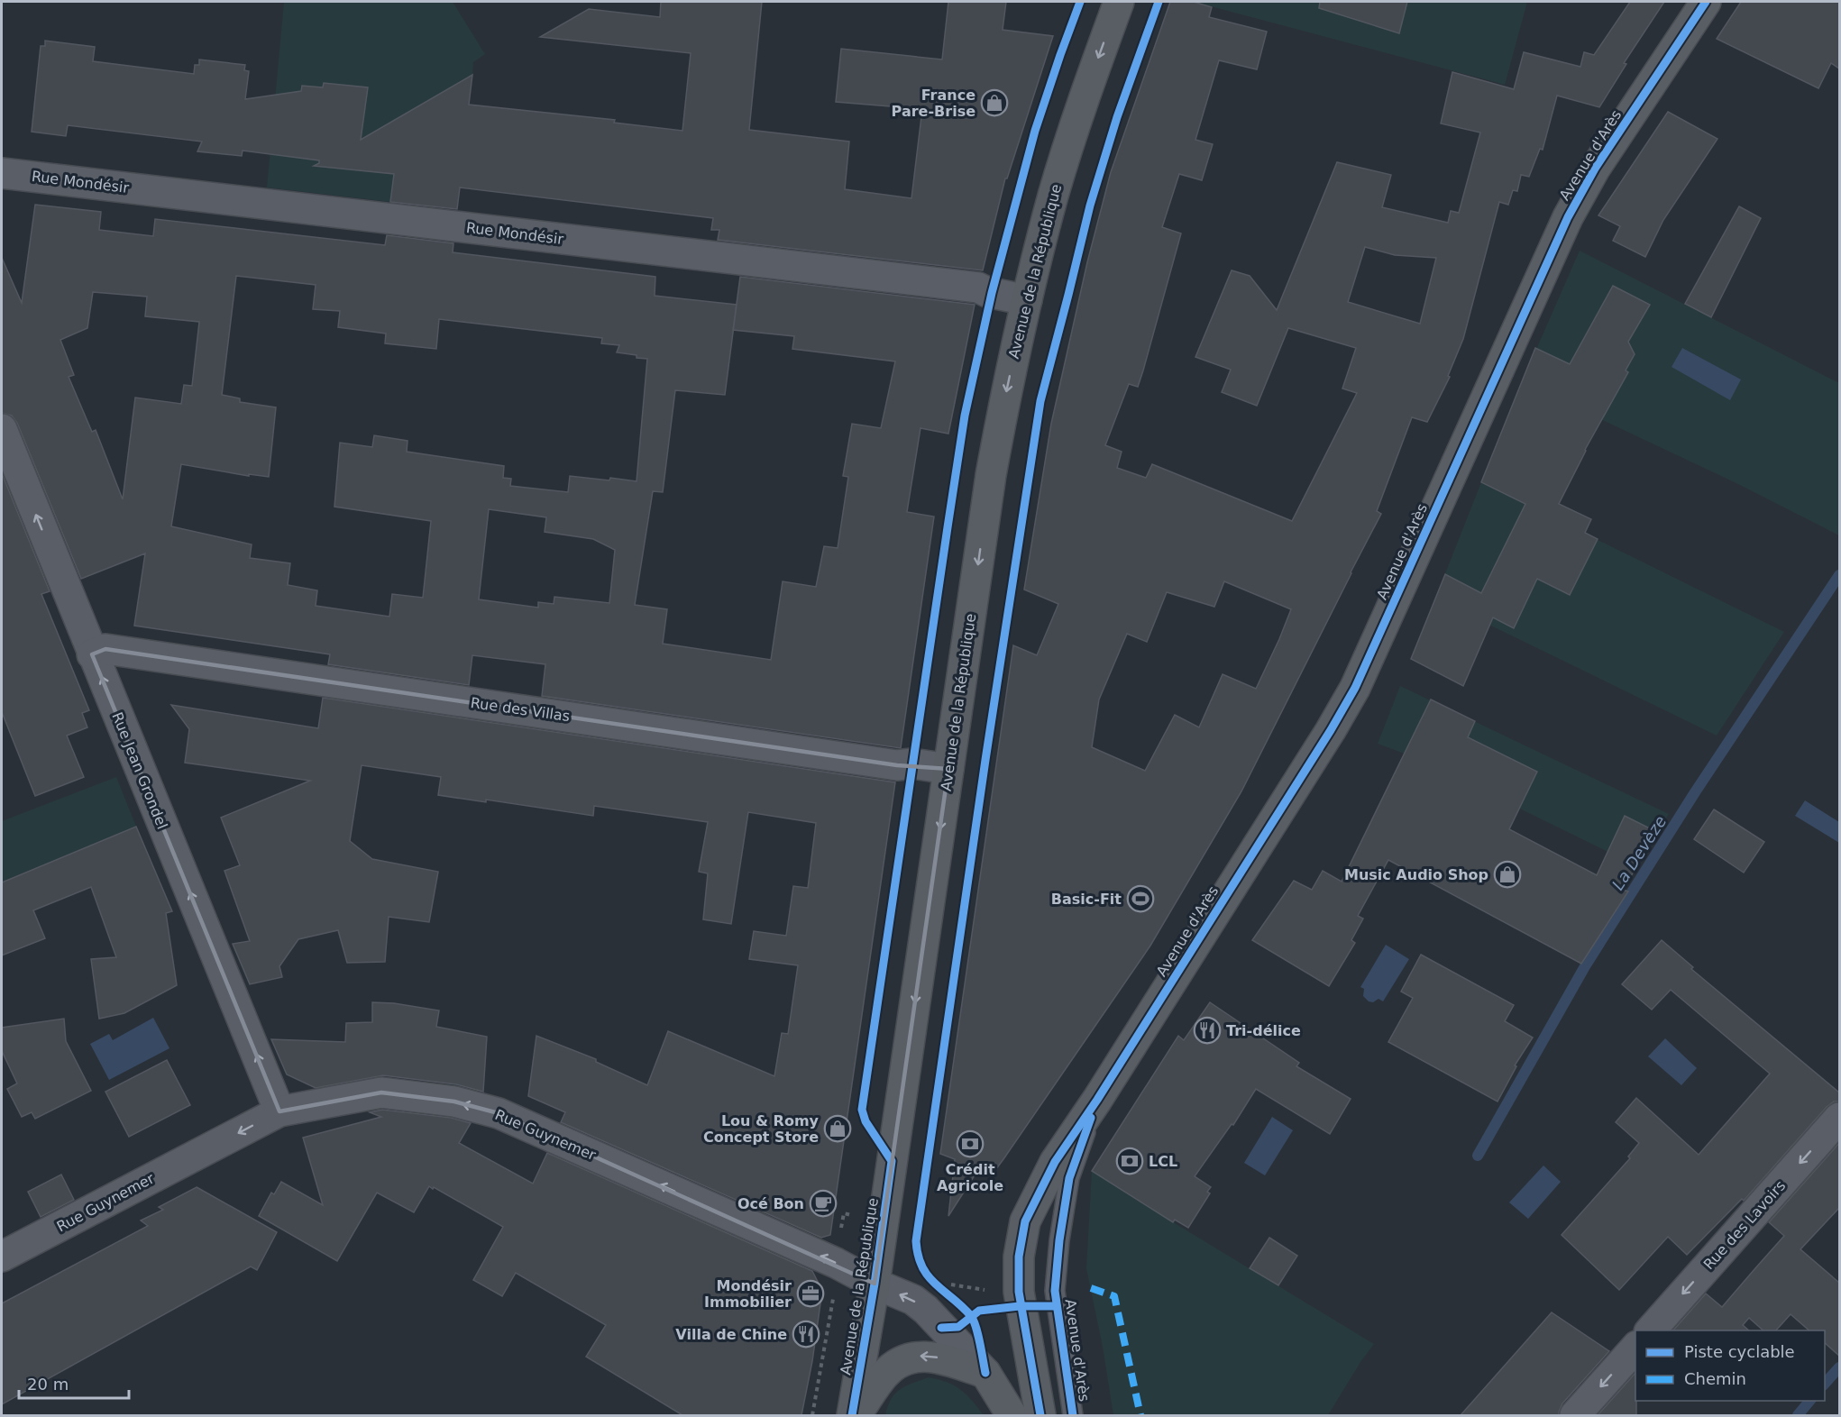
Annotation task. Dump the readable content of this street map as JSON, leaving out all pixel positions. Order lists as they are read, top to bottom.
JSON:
{
  "streets": {
    "main road": ["Avenue d'Arès", "Avenue de la République"],
    "street": [
      "Rue Mondésir",
      "Rue des Villas",
      "Rue Jean Grondel",
      "Rue Guynemer",
      "Rue des Lavoirs"
    ]
  },
  "crossings": [
    ["Rue Mondésir", "Avenue de la République"],
    ["Avenue de la République", "Rue des Villas"],
    ["Avenue de la République", "Rue Guynemer"],
    ["Rue des Villas", "Rue Jean Grondel"],
    ["Rue Jean Grondel", "Rue Guynemer"]
  ],
  "one_way": [
    "Avenue de la République",
    "Rue Jean Grondel",
    "Rue Guynemer",
    "Rue des Lavoirs"
  ],
  "water": ["La Devèze"],
  "places": {
    "shop": ["France Pare-Brise", "Music Audio Shop", "Lou & Romy Concept Store"],
    "sports": ["Basic-Fit"],
    "restaurant": ["Tri-délice", "Villa de Chine"],
    "bank": ["Crédit Agricole", "LCL"],
    "cafe": ["Océ Bon"],
    "office": ["Mondésir Immobilier"]
  },
  "legend": ["Piste cyclable", "Chemin"],
  "scale_bar": "20 m"
}
